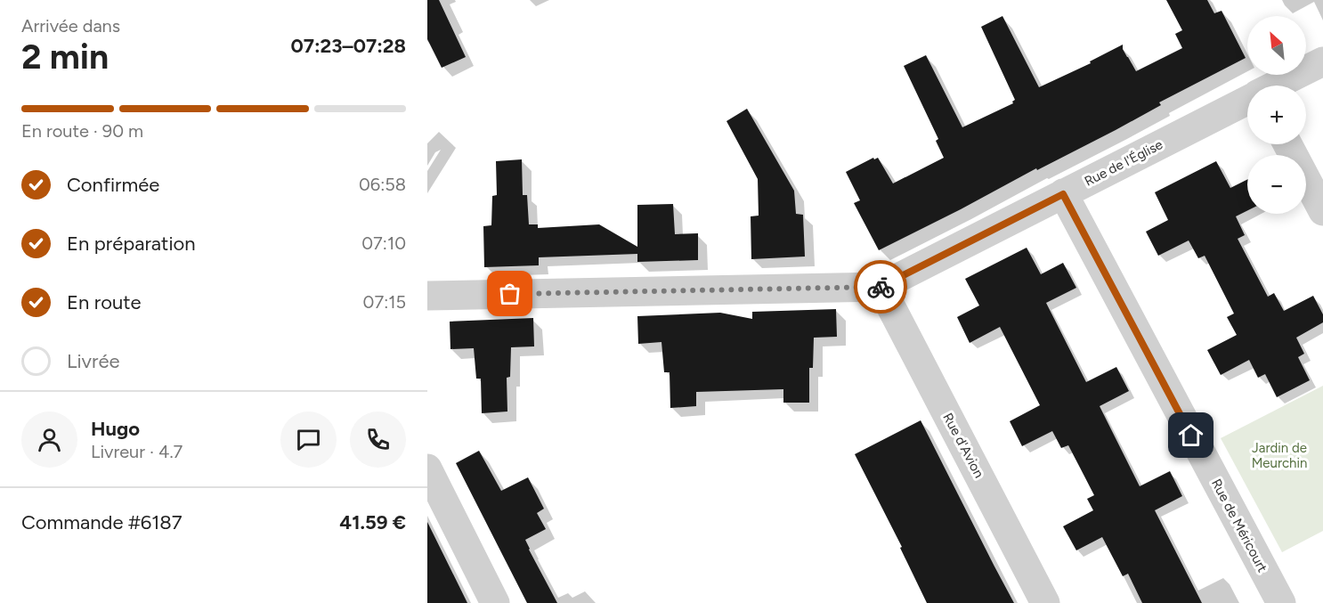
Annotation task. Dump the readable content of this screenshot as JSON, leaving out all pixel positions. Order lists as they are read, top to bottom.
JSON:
{
  "streets": {
    "street": ["Rue de l'Église", "Rue d'Avion", "Rue de Méricourt"]
  },
  "crossings": [
    ["Rue de l'Église", "Rue d'Avion"],
    ["Rue de l'Église", "Rue de Méricourt"]
  ],
  "parks": ["Jardin de Meurchin"],
  "north": "top left",
  "page": {
    "heading": ["2 min", "Arrivée dans", "07:23–07:28"],
    "panel": [
      "Hugo",
      "Livreur · 4.7",
      "Commande #6187",
      "41.59 €"
    ],
    "map_buttons": ["+", "−"],
    "bar": "En route · 90 m",
    "list": [
      ["Confirmée", "06:58"],
      ["En préparation", "07:10"],
      ["En route", "07:15"],
      "Livrée"
    ]
  }
}
